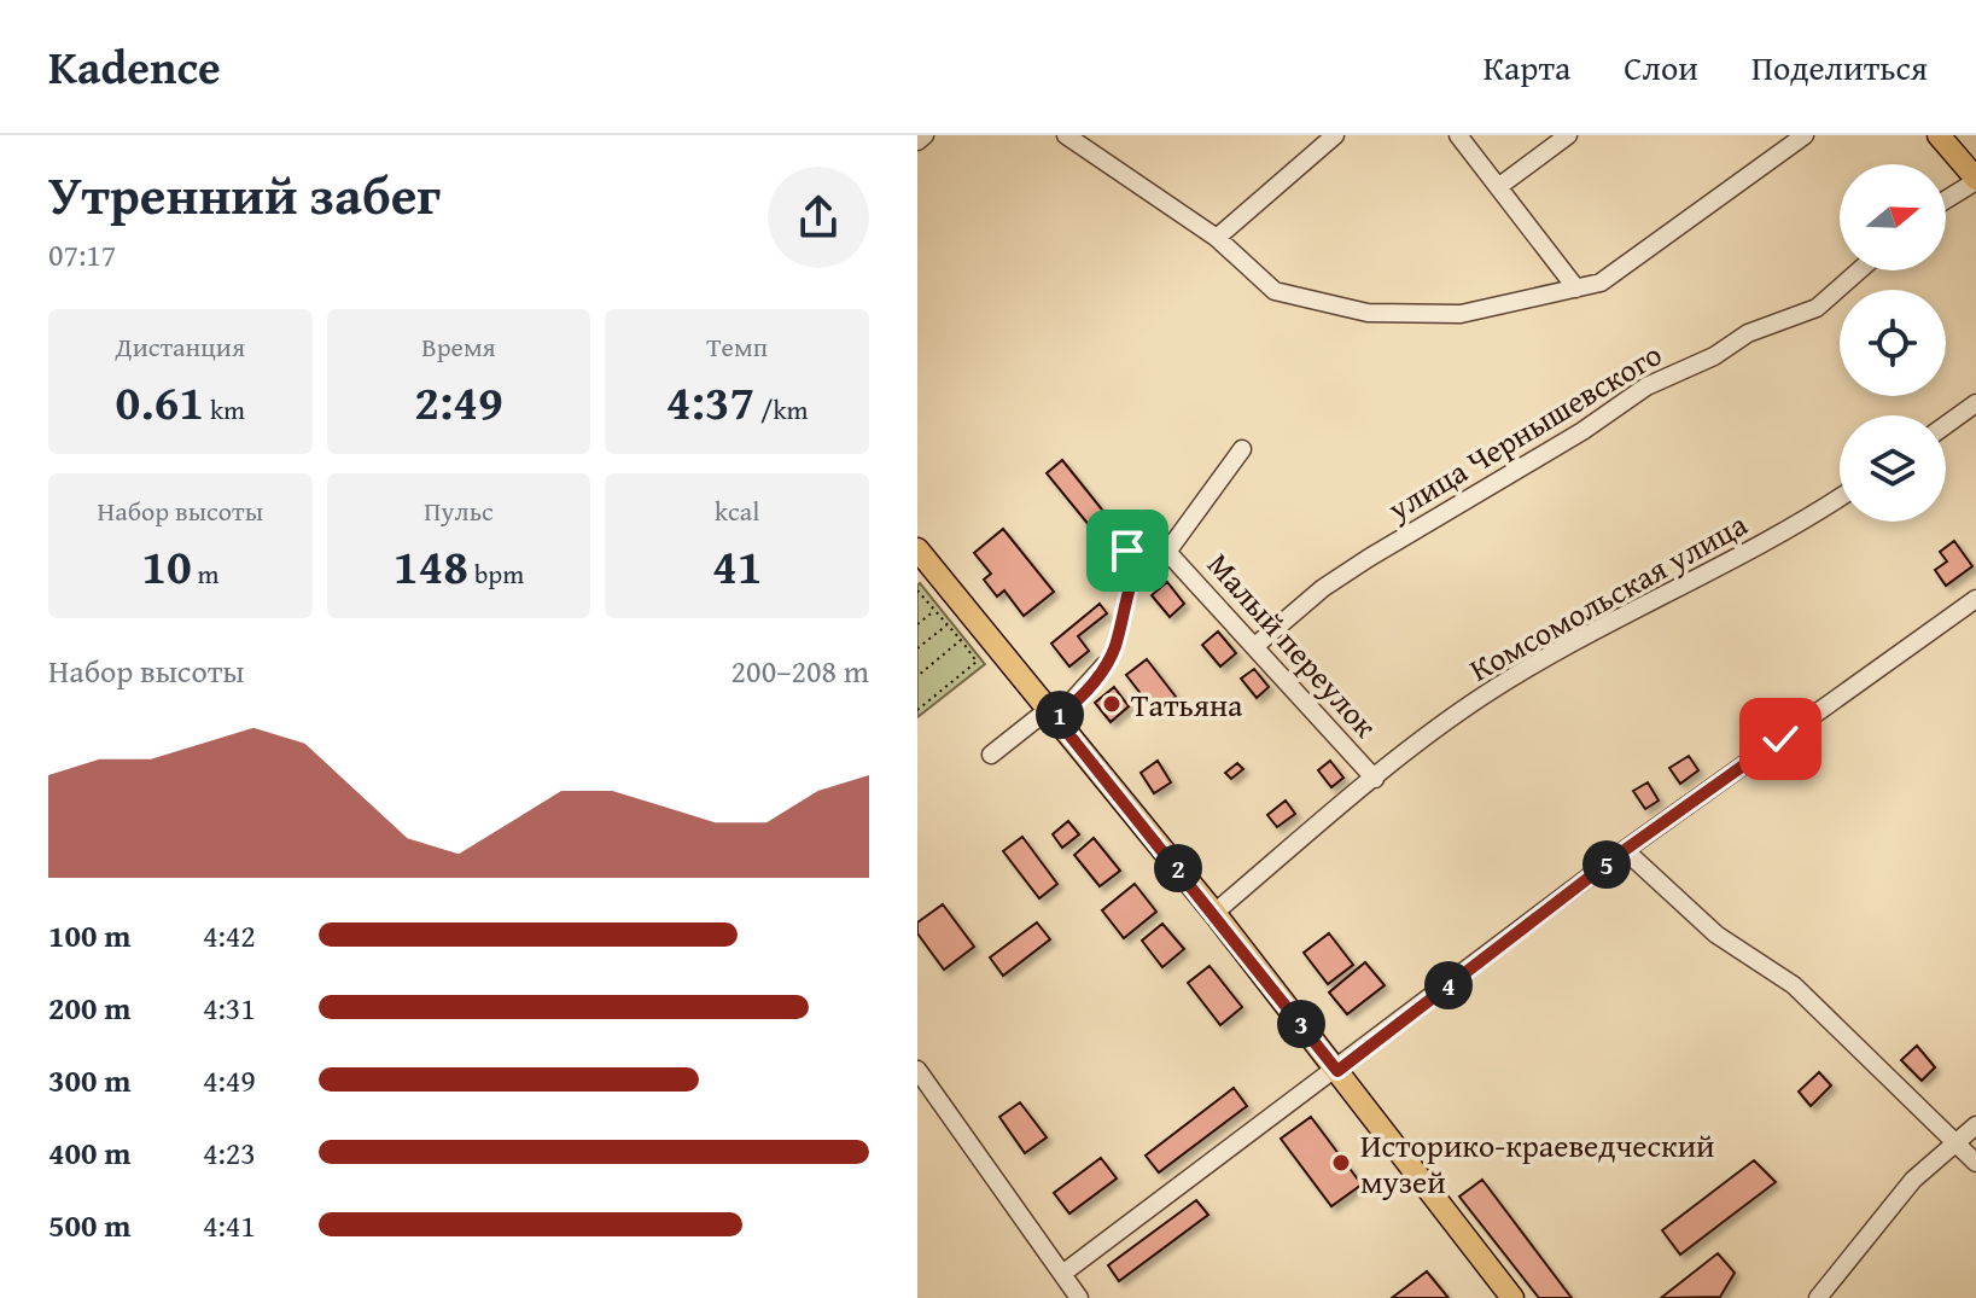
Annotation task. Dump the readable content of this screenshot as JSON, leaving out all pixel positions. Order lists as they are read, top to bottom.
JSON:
{
  "streets": {
    "street": ["улица Чернышевского", "Комсомольская улица", "Малый переулок"]
  },
  "crossings": [
    ["улица Чернышевского", "Малый переулок"],
    ["Комсомольская улица", "Малый переулок"]
  ],
  "places": ["Татьяна", "Историко-краеведческий музей"],
  "north": "right",
  "page": {
    "header": "Kadence",
    "nav": ["Карта", "Слои", "Поделиться"],
    "heading": ["Утренний забег", "07:17"],
    "stats": [
      ["Дистанция", "0.61 km"],
      ["Время", "2:49"],
      ["Темп", "4:37 /km"],
      ["Набор высоты", "10 m"],
      ["Пульс", "148 bpm"],
      ["kcal", "41"]
    ],
    "chart": ["Набор высоты", "200–208 m"],
    "pins": [
      "1",
      "5",
      "2",
      "4",
      "3"
    ],
    "list": [
      {
        "name": "100 m",
        "note": "4:42"
      },
      {
        "name": "200 m",
        "note": "4:31"
      },
      {
        "name": "300 m",
        "note": "4:49"
      },
      {
        "name": "400 m",
        "note": "4:23"
      },
      {
        "name": "500 m",
        "note": "4:41"
      }
    ]
  }
}
